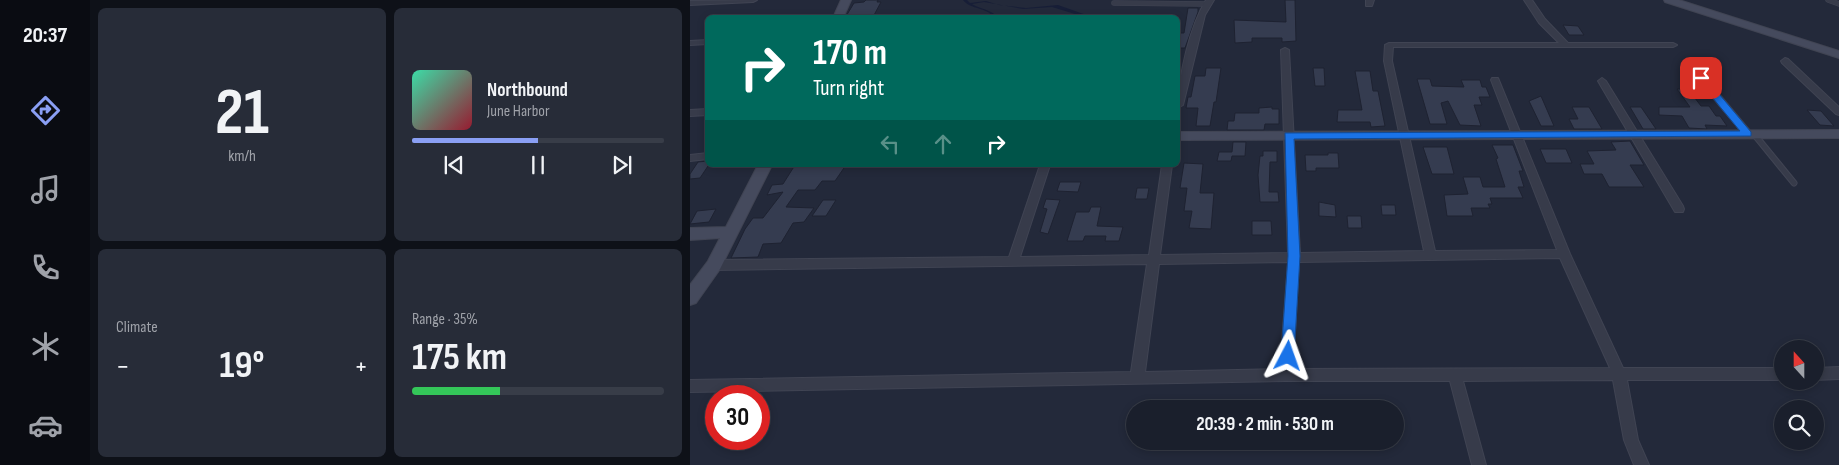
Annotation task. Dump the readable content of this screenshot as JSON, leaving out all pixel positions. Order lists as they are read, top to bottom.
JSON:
{
  "north": "top",
  "page": {
    "tabs": "20:37",
    "tile": [
      ["21", "km/h"],
      "Climate",
      ["Range · 35%", "175 km"]
    ],
    "turn": ["170 m", "Turn right"],
    "song": ["Northbound", "June Harbor"],
    "heat": ["−", "19°", "+"],
    "limit": "30",
    "trip": "20:39 · 2 min · 530 m"
  }
}
